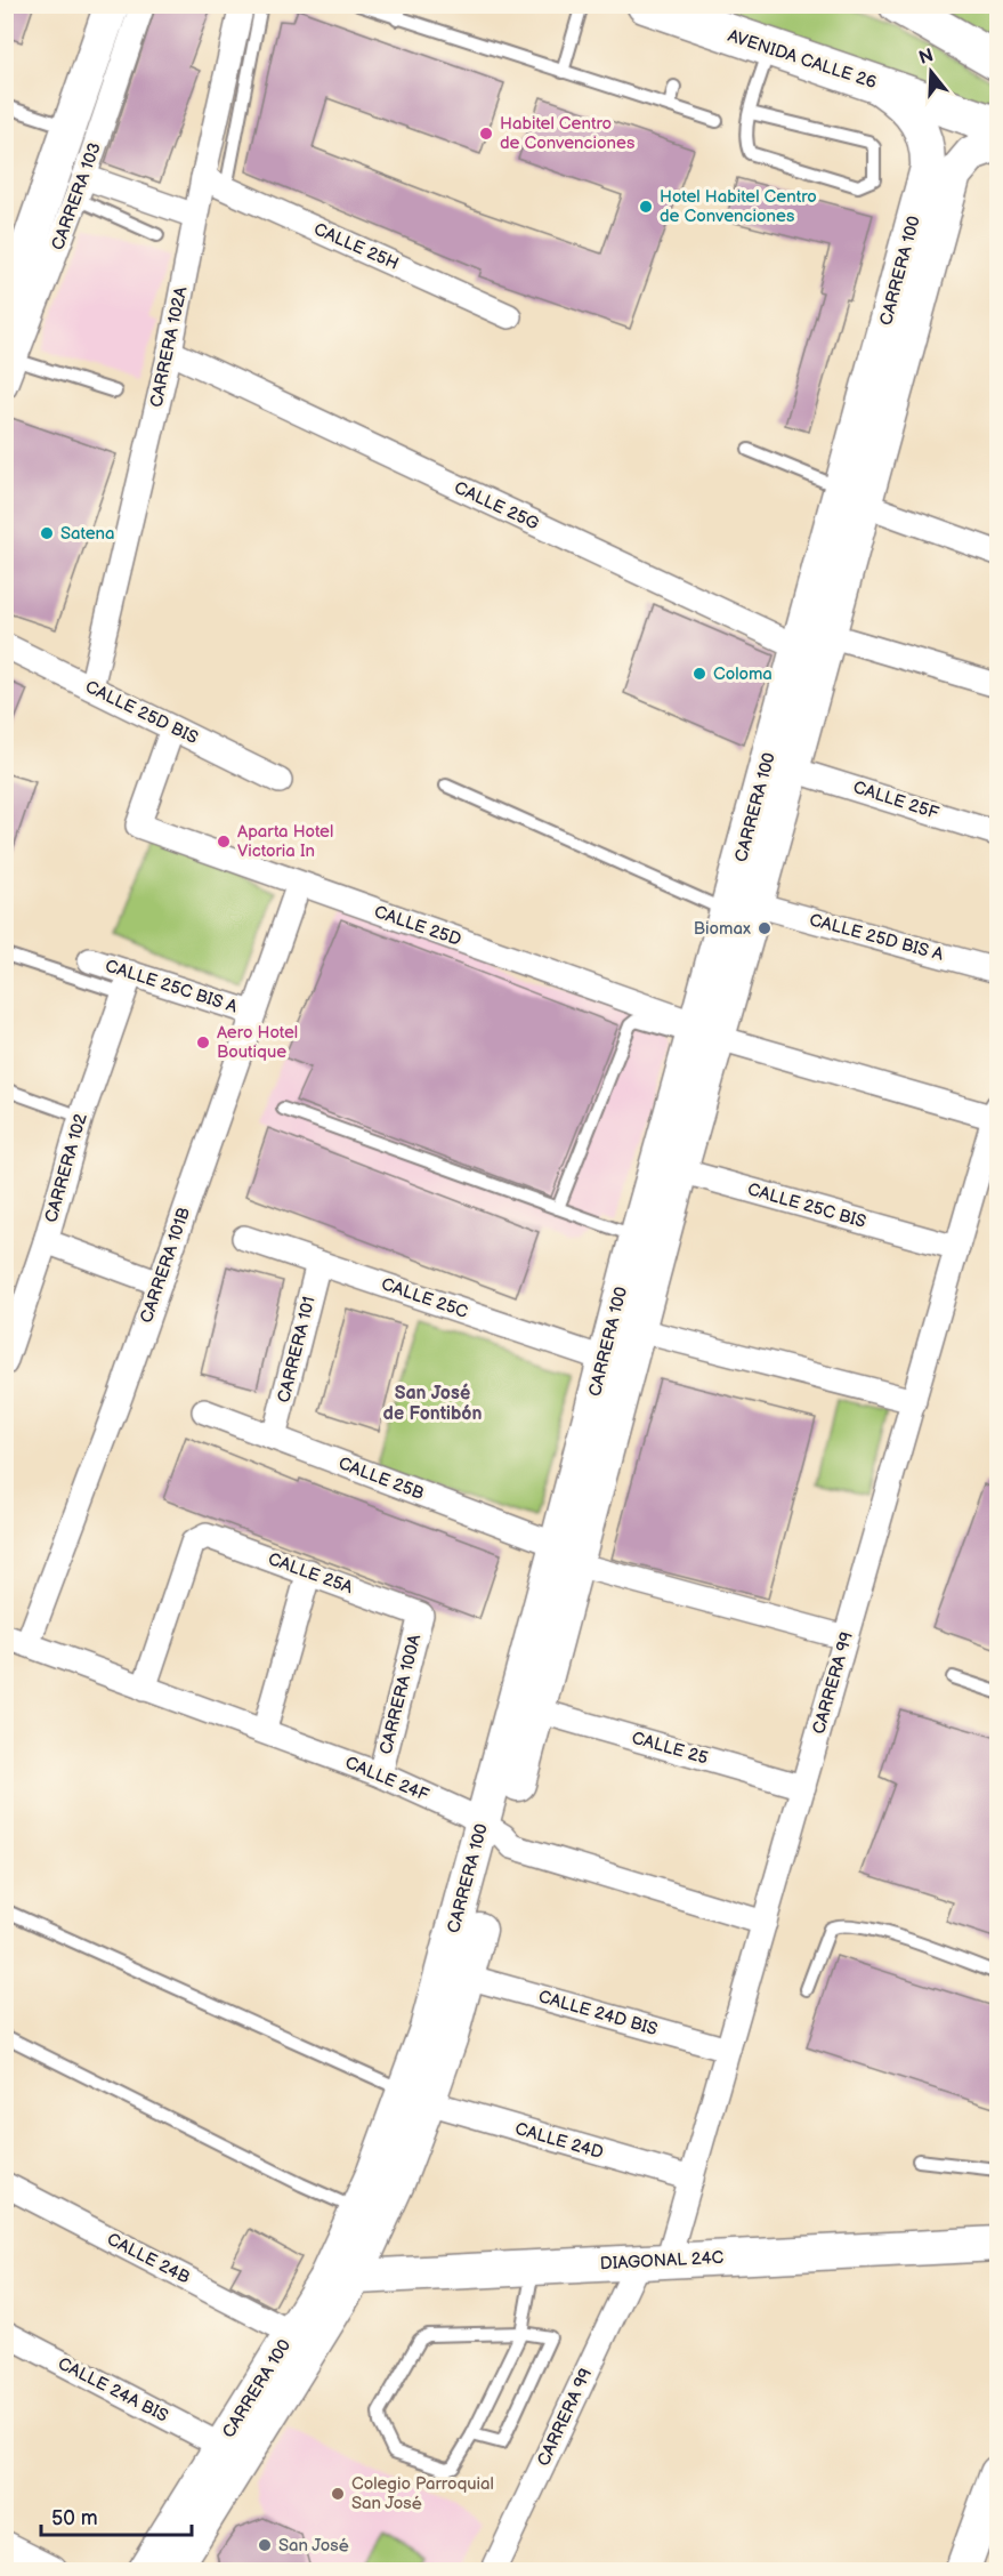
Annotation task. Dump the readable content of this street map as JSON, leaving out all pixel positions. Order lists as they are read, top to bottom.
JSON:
{
  "streets": {
    "main road": [
      "AVENIDA CALLE 26",
      "CARRERA 103",
      "CARRERA 100",
      "DIAGONAL 24C"
    ],
    "street": [
      "CALLE 25H",
      "CARRERA 102A",
      "CALLE 25G",
      "CALLE 25D BIS",
      "CALLE 25F",
      "CALLE 25D",
      "CALLE 25D BIS A",
      "CALLE 25C BIS A",
      "CARRERA 102",
      "CALLE 25C BIS",
      "CARRERA 101B",
      "CALLE 25C",
      "CARRERA 101",
      "CALLE 25B",
      "CALLE 25A",
      "CARRERA 99",
      "CARRERA 100A",
      "CALLE 25",
      "CALLE 24F",
      "CALLE 24D BIS",
      "CALLE 24D",
      "CALLE 24B",
      "CALLE 24A BIS"
    ]
  },
  "crossings": [
    ["AVENIDA CALLE 26", "CARRERA 100"],
    ["CALLE 25H", "CARRERA 102A"],
    ["CARRERA 100", "CALLE 25G"],
    ["CARRERA 100", "CALLE 25F"],
    ["CARRERA 100", "CALLE 25D"],
    ["CARRERA 100", "CALLE 25D BIS A"],
    ["CARRERA 100", "CALLE 25C BIS"],
    ["CARRERA 100", "CALLE 25C"],
    ["CARRERA 100", "CALLE 25B"],
    ["CARRERA 100", "CALLE 25"],
    ["CARRERA 100", "CALLE 24F"],
    ["CARRERA 100", "CALLE 24D BIS"],
    ["CARRERA 100", "CALLE 24D"],
    ["CARRERA 100", "CALLE 24B"],
    ["CARRERA 100", "DIAGONAL 24C"],
    ["CARRERA 100", "CALLE 24A BIS"],
    ["CARRERA 102A", "CALLE 25G"],
    ["CARRERA 102A", "CALLE 25D BIS"],
    ["CALLE 25D BIS", "CALLE 25D"],
    ["CALLE 25D", "CARRERA 101B"],
    ["CALLE 25D", "CARRERA 99"],
    ["CALLE 25C BIS A", "CARRERA 102"],
    ["CALLE 25C BIS A", "CARRERA 101B"],
    ["CALLE 25C BIS", "CARRERA 99"],
    ["CARRERA 101B", "CALLE 24F"],
    ["CALLE 25C", "CARRERA 101"],
    ["CARRERA 101", "CALLE 25B"],
    ["CALLE 25B", "CARRERA 99"],
    ["CALLE 25A", "CARRERA 100A"],
    ["CALLE 25A", "CALLE 24F"],
    ["CARRERA 99", "CALLE 25"],
    ["CARRERA 99", "CALLE 24F"],
    ["CARRERA 99", "CALLE 24D BIS"],
    ["CARRERA 99", "CALLE 24D"],
    ["CARRERA 99", "DIAGONAL 24C"],
    ["CARRERA 100A", "CALLE 24F"]
  ],
  "districts": ["San José de Fontibón"],
  "places": [
    "Habitel Centro de Convenciones",
    "Hotel Habitel Centro de Convenciones",
    "Satena",
    "Coloma",
    "Aparta Hotel Victoria In",
    "Biomax",
    "Aero Hotel Boutique",
    "Colegio Parroquial San José",
    "San José"
  ],
  "scale_bar": "50 m",
  "north": "top"
}
